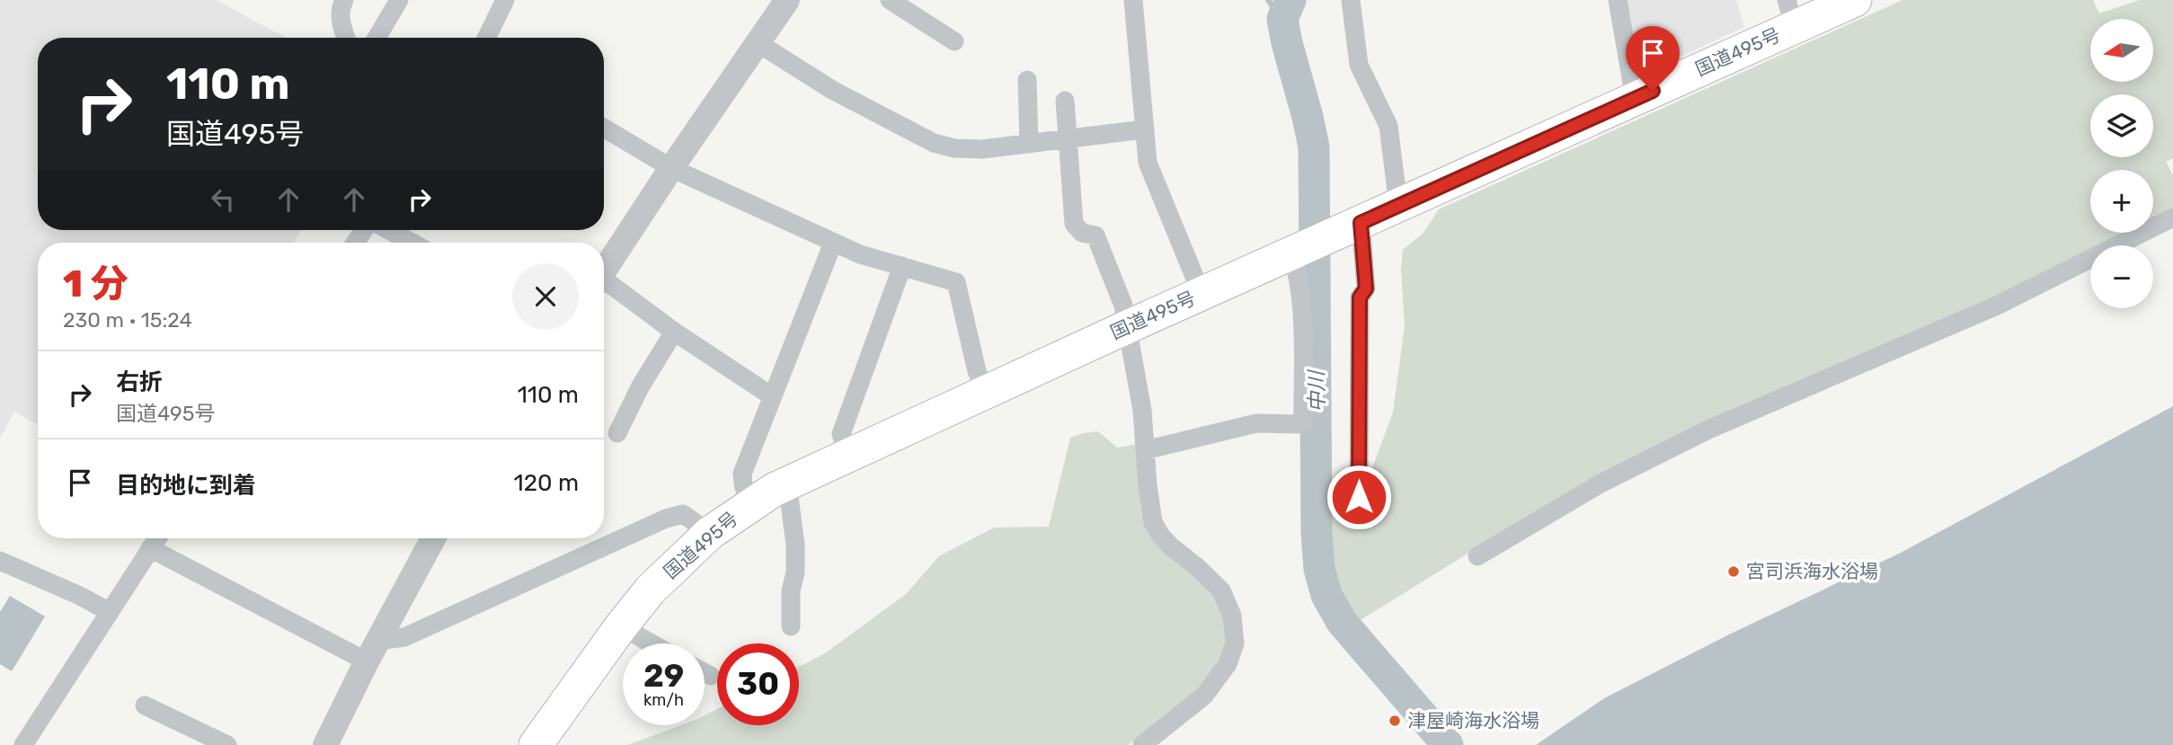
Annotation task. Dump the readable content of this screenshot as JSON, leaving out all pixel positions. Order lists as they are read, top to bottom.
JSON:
{
  "streets": {
    "highway": ["国道495号"]
  },
  "water": ["中川"],
  "places": ["宮司浜海水浴場", "津屋崎海水浴場"],
  "north": "left",
  "page": {
    "map_buttons": ["+", "−"],
    "turn": ["110 m", "国道495号"],
    "heading": ["1 分", "230 m · 15:24"],
    "list": [
      {
        "name": "右折",
        "note": "国道495号",
        "value": "110 m"
      },
      {
        "name": "目的地に到着",
        "value": "120 m"
      }
    ],
    "speed": "29 km/h",
    "limit": "30"
  }
}
